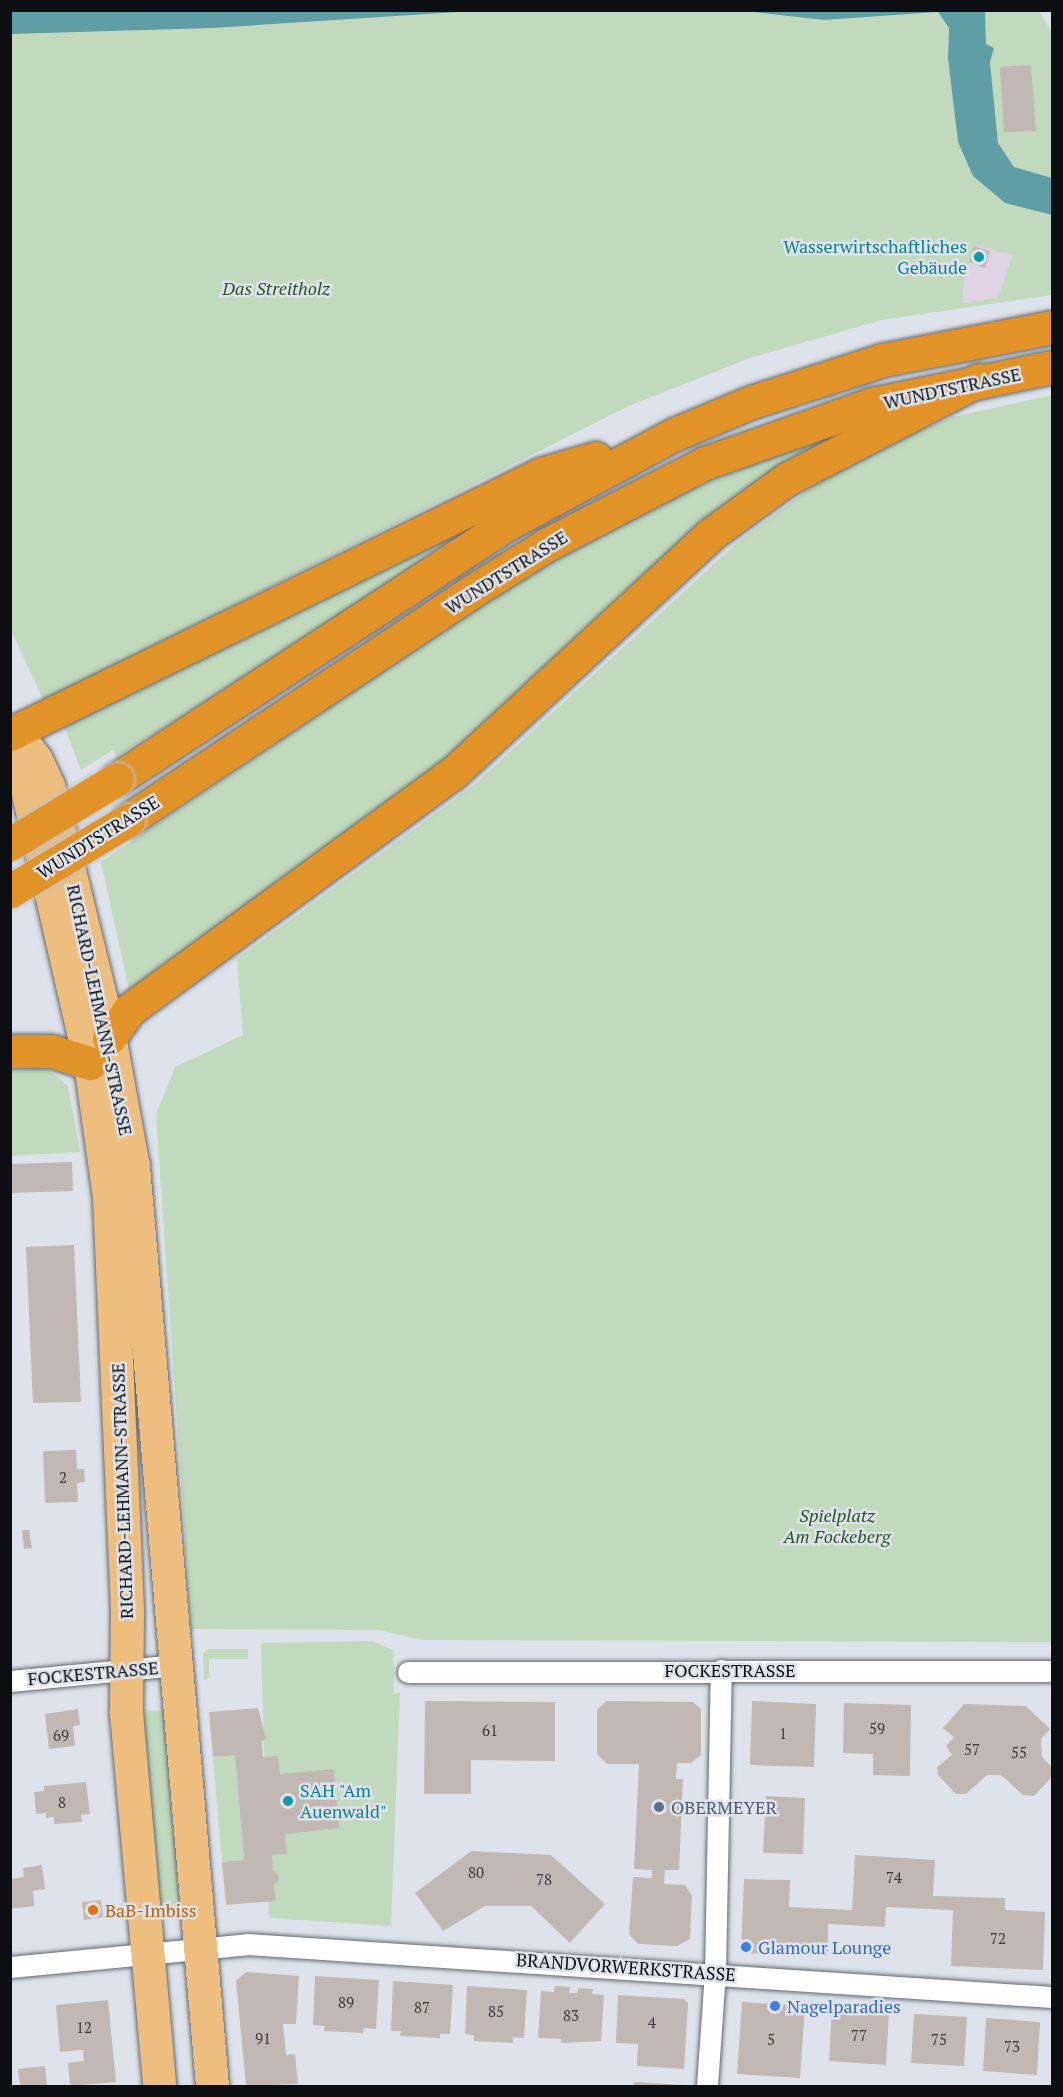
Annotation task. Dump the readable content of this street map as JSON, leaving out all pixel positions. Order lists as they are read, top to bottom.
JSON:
{
  "streets": {
    "highway": ["WUNDTSTRASSE"],
    "main road": ["RICHARD-LEHMANN-STRASSE"],
    "street": ["FOCKESTRASSE", "BRANDVORWERKSTRASSE"]
  },
  "crossings": [
    ["RICHARD-LEHMANN-STRASSE", "FOCKESTRASSE"],
    ["RICHARD-LEHMANN-STRASSE", "BRANDVORWERKSTRASSE"]
  ],
  "parks": ["Das Streitholz", "Spielplatz Am Fockeberg"],
  "places": [
    "Wasserwirtschaftliches Gebäude",
    "SAH \"Am Auenwald\"",
    "OBERMEYER",
    "BaB-Imbiss",
    "Glamour Lounge",
    "Nagelparadies"
  ],
  "house_numbers": [
    "2",
    "59",
    "61",
    "1",
    "69",
    "57",
    "55",
    "8",
    "80",
    "74",
    "78",
    "72",
    "89",
    "87",
    "85",
    "83",
    "4",
    "12",
    "77",
    "91",
    "5",
    "75",
    "73"
  ]
}
